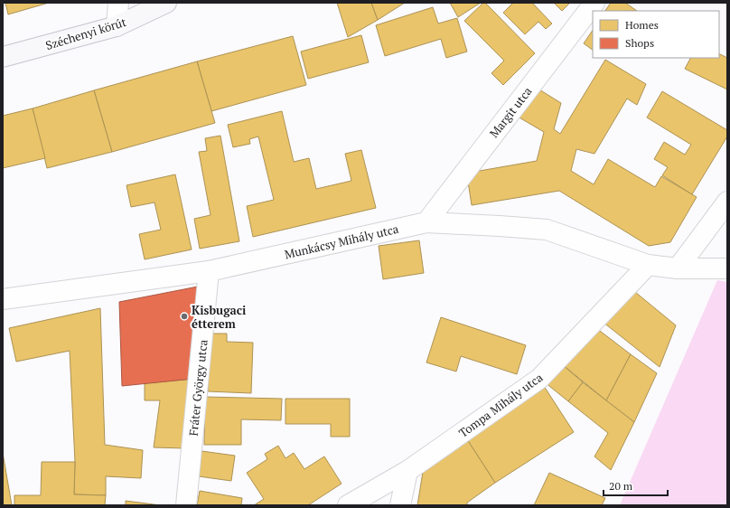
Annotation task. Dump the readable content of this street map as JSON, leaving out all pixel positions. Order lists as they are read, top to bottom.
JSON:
{
  "streets": {
    "main road": ["Széchenyi körút"],
    "street": [
      "Margit utca",
      "Munkácsy Mihály utca",
      "Fráter György utca",
      "Tompa Mihály utca"
    ]
  },
  "crossings": [
    ["Margit utca", "Munkácsy Mihály utca"],
    ["Munkácsy Mihály utca", "Fráter György utca"],
    ["Munkácsy Mihály utca", "Tompa Mihály utca"]
  ],
  "places": ["Kisbugaci étterem"],
  "legend": ["Homes", "Shops"],
  "scale_bar": "20 m"
}
